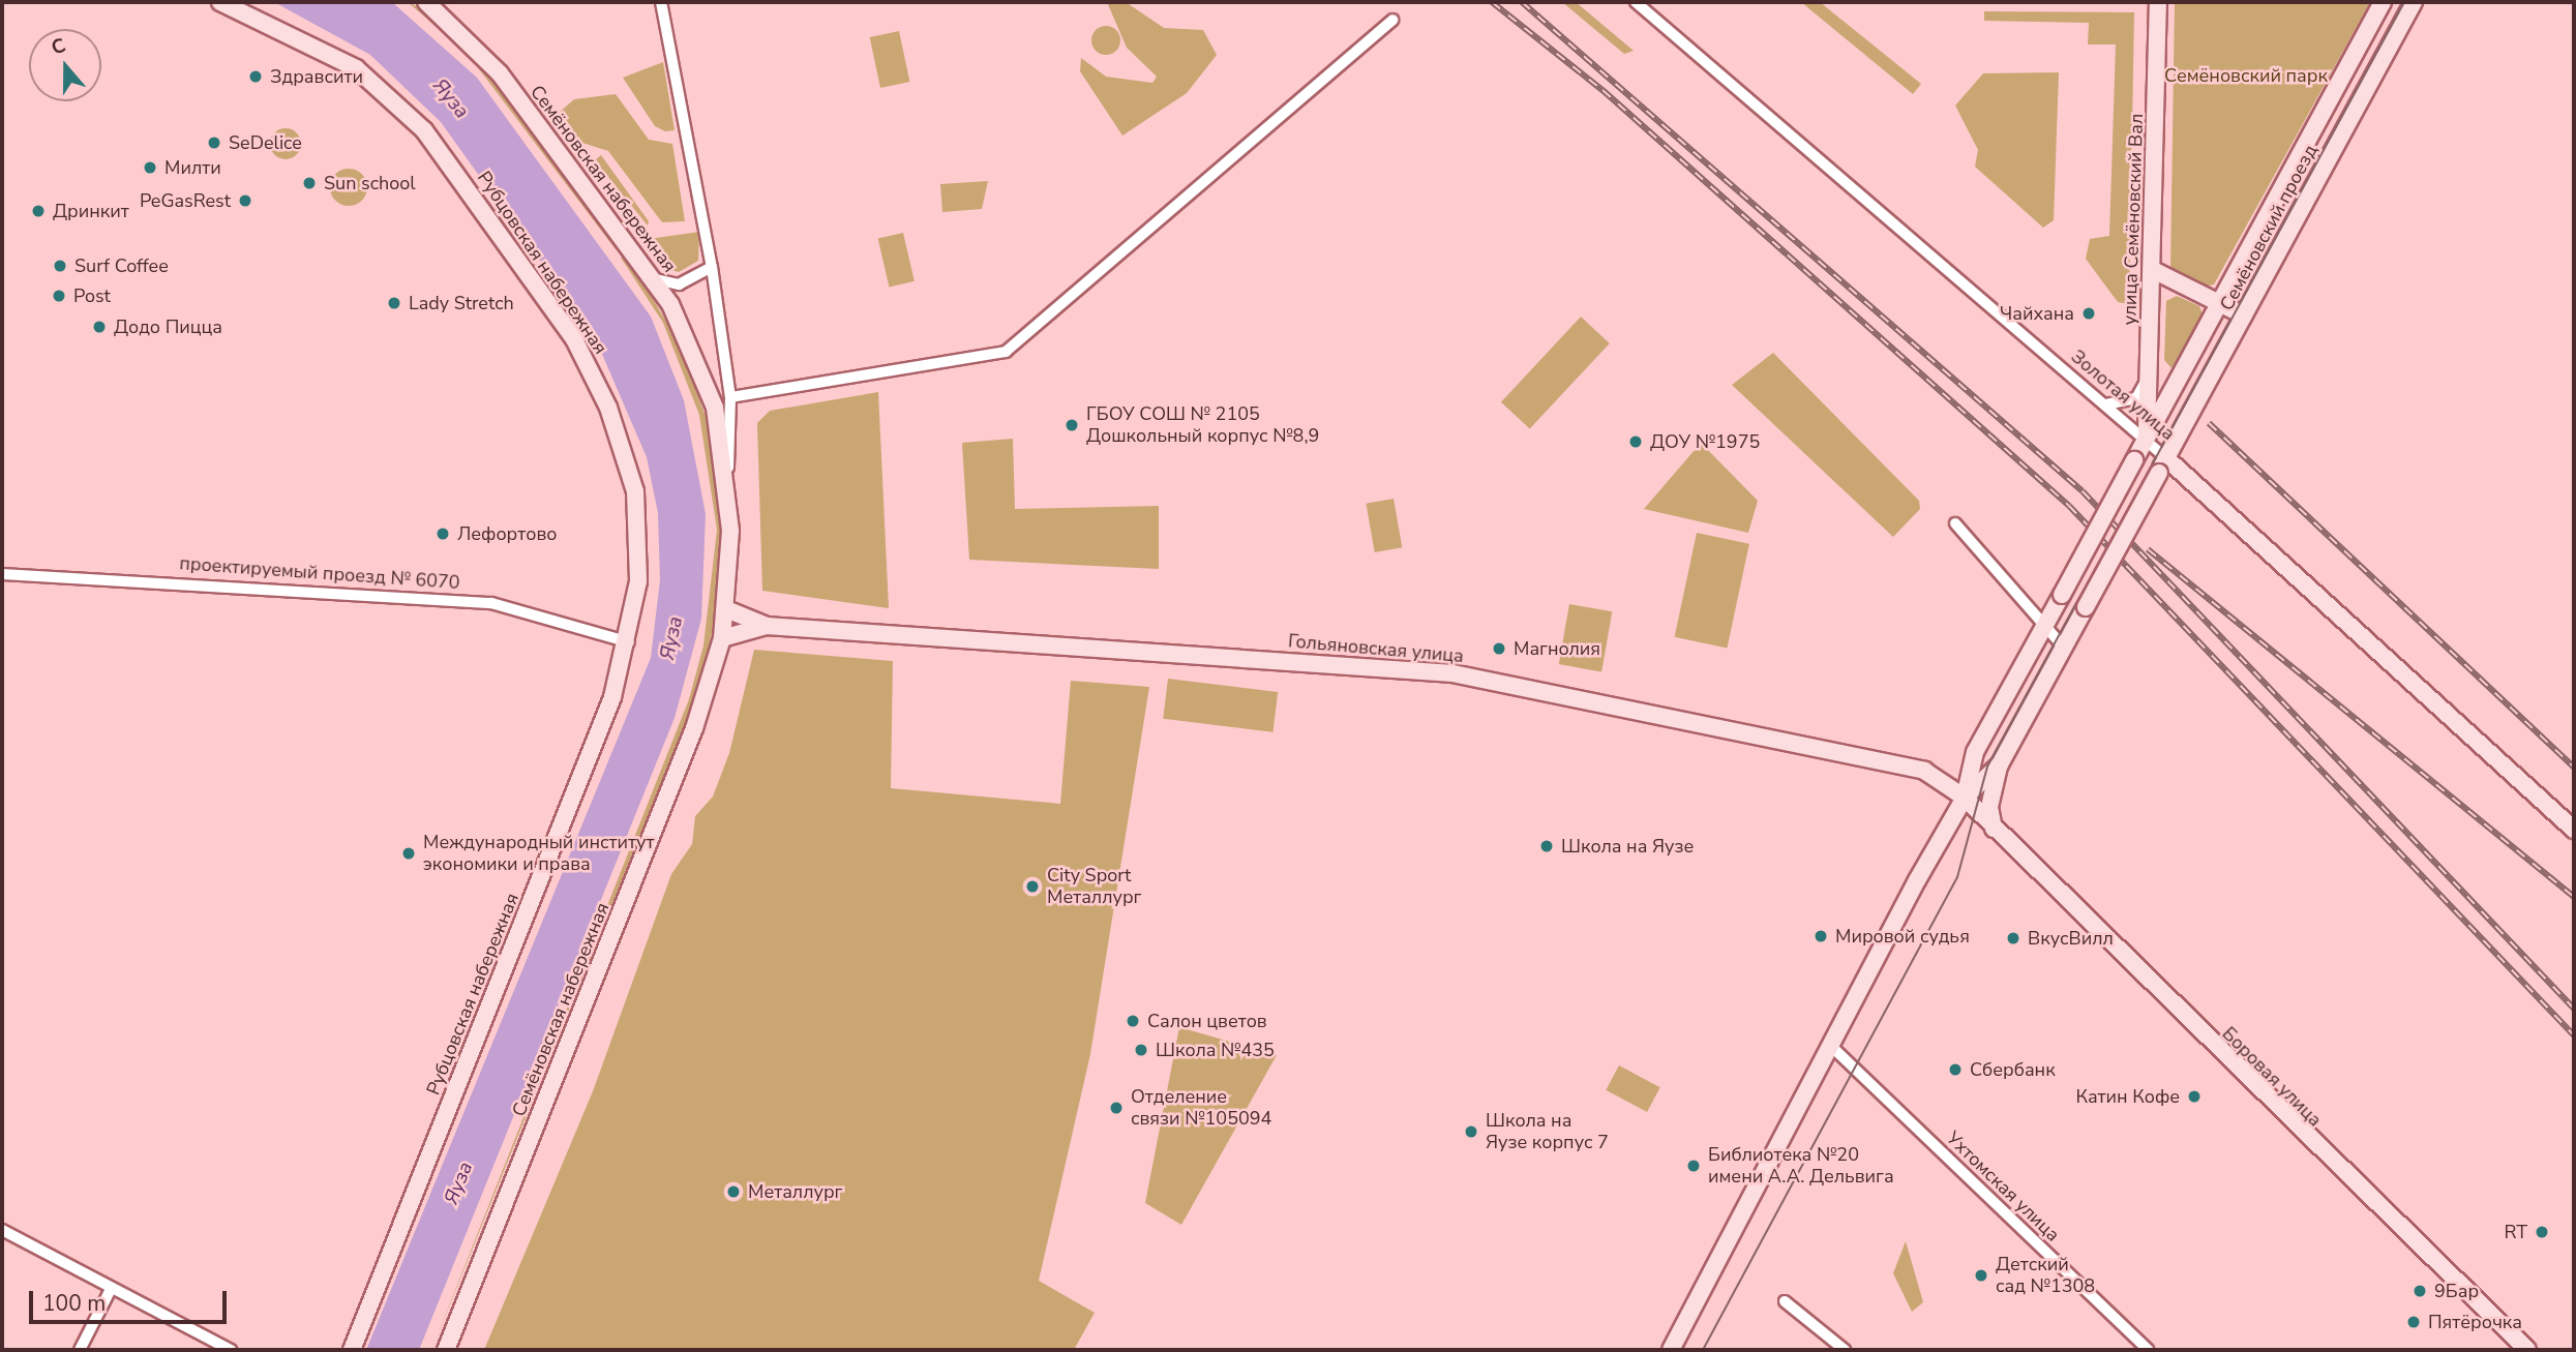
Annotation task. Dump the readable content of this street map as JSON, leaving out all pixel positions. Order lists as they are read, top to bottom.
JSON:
{
  "streets": {
    "main road": [
      "Семёновская набережная",
      "улица Семёновский Вал",
      "Семёновский проезд",
      "Рубцовская набережная",
      "Золотая улица",
      "Гольяновская улица",
      "Боровая улица"
    ],
    "street": ["проектируемый проезд № 6070", "Ухтомская улица"]
  },
  "crossings": [
    ["Семёновская набережная", "Гольяновская улица"],
    ["улица Семёновский Вал", "Семёновский проезд"],
    ["улица Семёновский Вал", "Золотая улица"],
    ["Семёновский проезд", "Золотая улица"],
    ["Семёновский проезд", "Гольяновская улица"],
    ["Семёновский проезд", "Боровая улица"],
    ["Рубцовская набережная", "проектируемый проезд № 6070"],
    ["Гольяновская улица", "Боровая улица"]
  ],
  "water": ["Яуза"],
  "parks": ["Семёновский парк"],
  "places": [
    "Здравсити",
    "SeDelice",
    "Милти",
    "Sun school",
    "PeGasRest",
    "Дринкит",
    "Surf Coffee",
    "Post",
    "Lady Stretch",
    "Чайхана",
    "Додо Пицца",
    "ГБОУ СОШ № 2105 Дошкольный корпус №8,9",
    "ДОУ №1975",
    "Лефортово",
    "Магнолия",
    "Школа на Яузе",
    "Международный институт экономики и права",
    "City Sport Металлург",
    "Мировой судья",
    "ВкусВилл",
    "Салон цветов",
    "Школа №435",
    "Сбербанк",
    "Катин Кофе",
    "Отделение связи №105094",
    "Школа на Яузе корпус 7",
    "Библиотека №20 имени А.А. Дельвига",
    "Металлург",
    "RT",
    "Детский сад №1308",
    "9Бар",
    "Пятёрочка"
  ],
  "scale_bar": "100 m",
  "north": "top"
}
